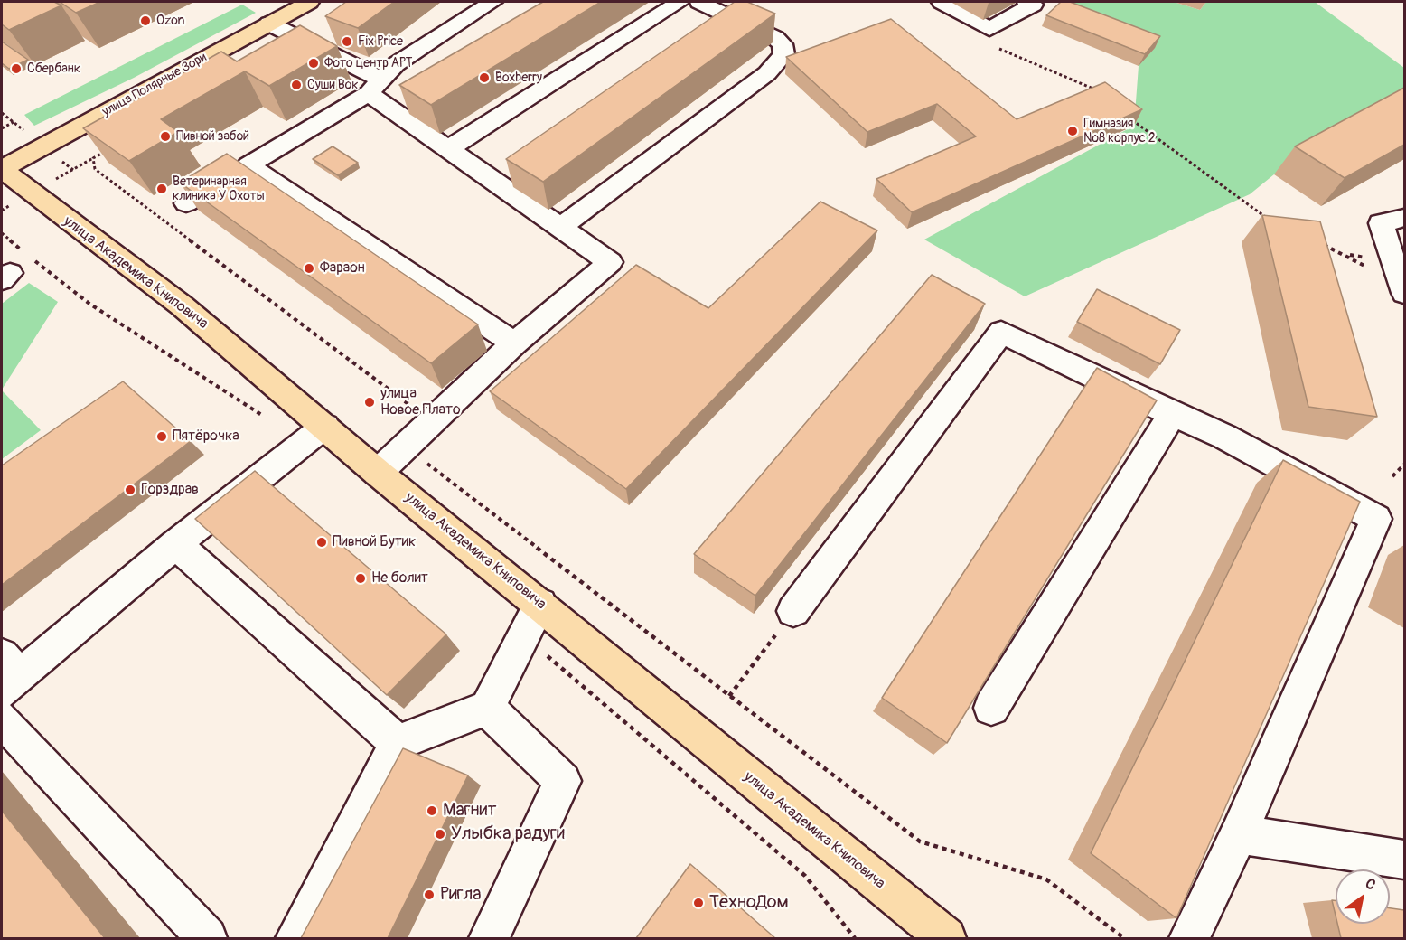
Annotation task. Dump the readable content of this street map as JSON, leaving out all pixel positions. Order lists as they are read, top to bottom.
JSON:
{
  "streets": {
    "main road": ["улица Полярные Зори", "улица Академика Книповича"]
  },
  "crossings": [
    ["улица Полярные Зори", "улица Академика Книповича"]
  ],
  "places": [
    "Ozon",
    "Fix Price",
    "Фото центр АРТ",
    "Сбербанк",
    "Boxberry",
    "Суши Вок",
    "Гимназия №8 корпус 2",
    "Пивной забой",
    "Ветеринарная клиника У Охоты",
    "Фараон",
    "улица Новое Плато",
    "Пятёрочка",
    "Горздрав",
    "Пивной Бутик",
    "Не болит",
    "Магнит",
    "Улыбка радуги",
    "Ригла",
    "ТехноДом"
  ],
  "north": "top right"
}
